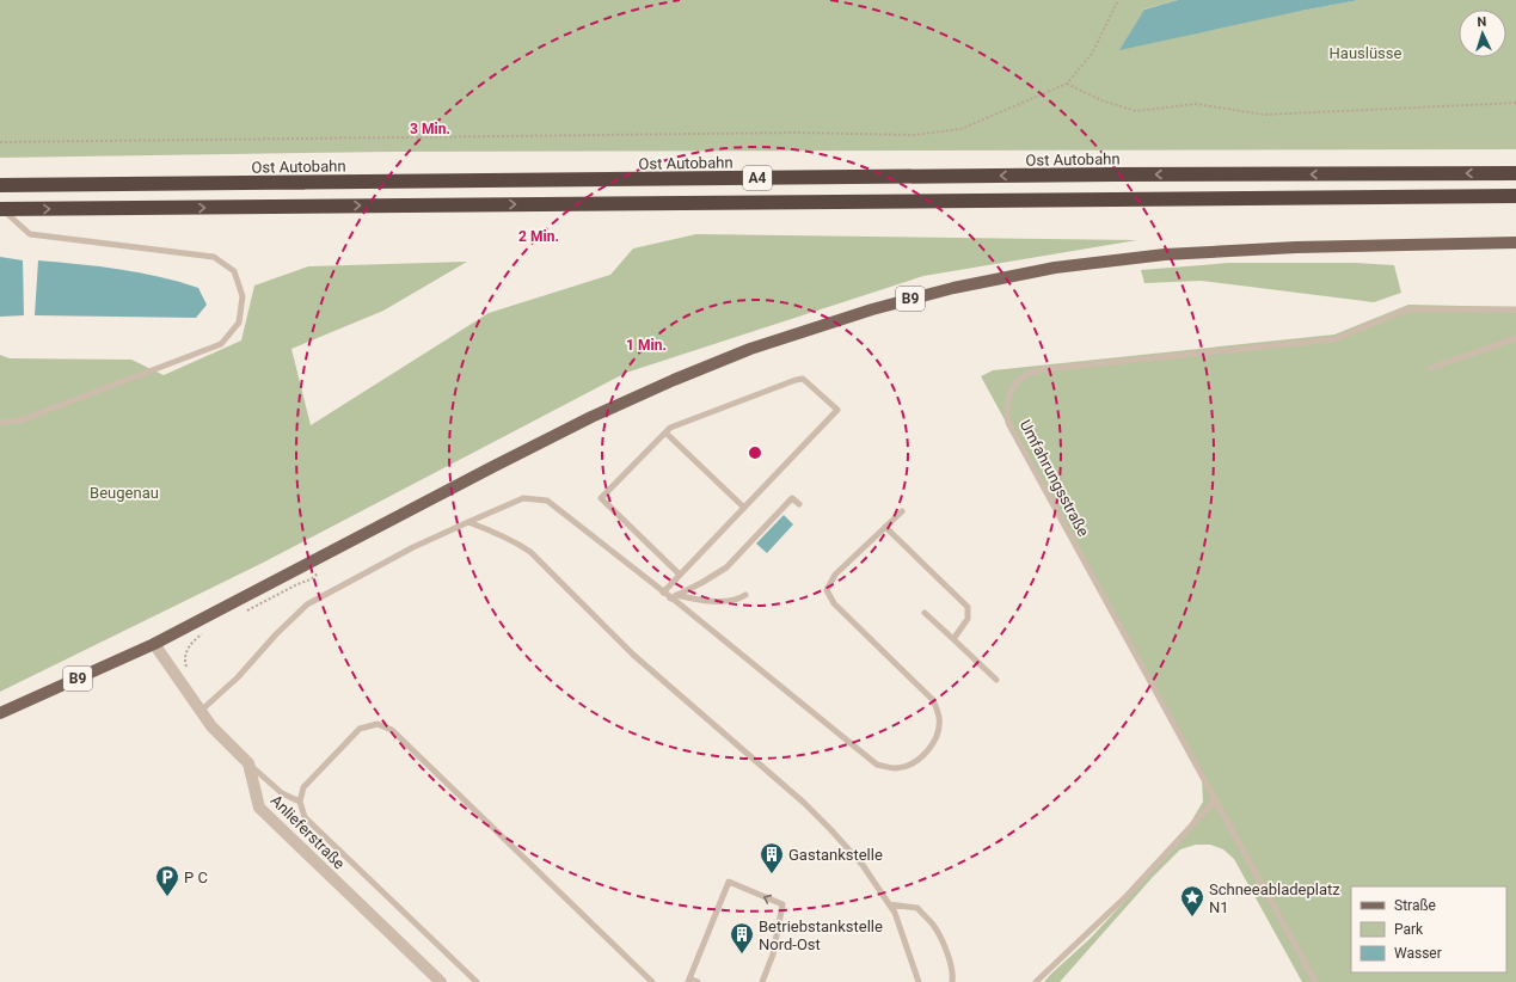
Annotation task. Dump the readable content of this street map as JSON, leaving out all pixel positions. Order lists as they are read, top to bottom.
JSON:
{
  "streets": {
    "highway": ["Ost Autobahn", "A4"],
    "main road": ["B9"],
    "street": ["Anlieferstraße"],
    "lane": ["Umfahrungsstraße"]
  },
  "parks": ["Hauslüsse", "Beugenau"],
  "places": {
    "building": ["Gastankstelle", "Betriebstankstelle Nord-Ost"],
    "parking": ["P C"],
    "place": ["Schneeabladeplatz N1"]
  },
  "legend": ["Straße", "Park", "Wasser"],
  "north": "top",
  "rings": ["3 Min.", "2 Min.", "1 Min."]
}
